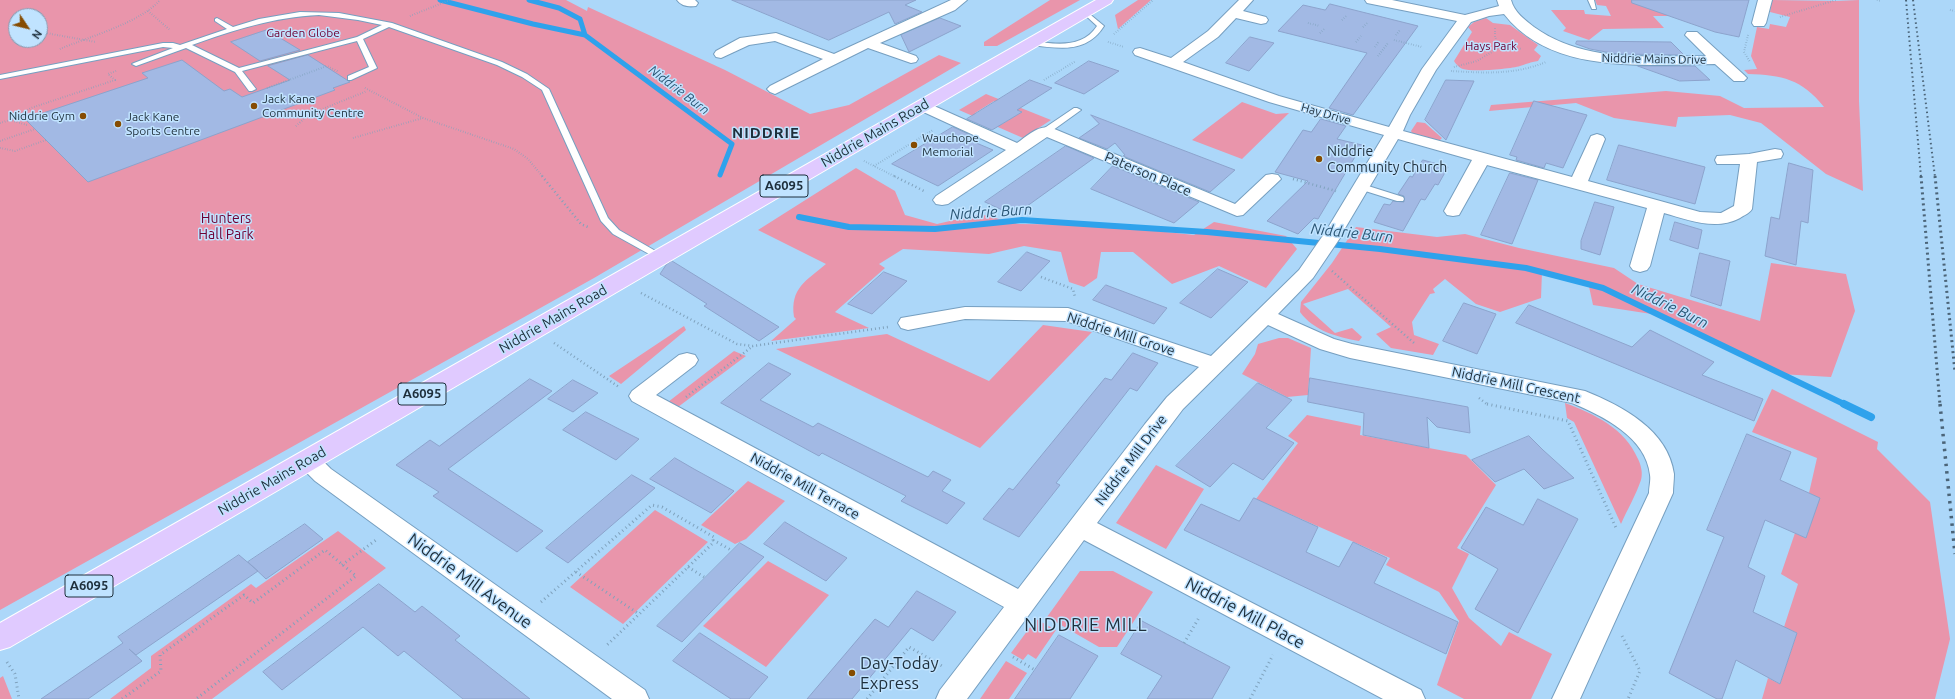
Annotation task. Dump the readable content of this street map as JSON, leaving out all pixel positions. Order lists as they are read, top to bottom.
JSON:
{
  "streets": {
    "main road": ["Niddrie Mains Road", "A6095"],
    "street": [
      "Niddrie Mains Drive",
      "Hay Drive",
      "Paterson Place",
      "Niddrie Mill Grove",
      "Niddrie Mill Crescent",
      "Niddrie Mill Drive",
      "Niddrie Mill Terrace",
      "Niddrie Mill Avenue",
      "Niddrie Mill Place"
    ]
  },
  "crossings": [
    ["Niddrie Mains Road", "Niddrie Mill Avenue"],
    ["Niddrie Mill Grove", "Niddrie Mill Drive"],
    ["Niddrie Mill Crescent", "Niddrie Mill Drive"],
    ["Niddrie Mill Drive", "Niddrie Mill Terrace"],
    ["Niddrie Mill Drive", "Niddrie Mill Place"]
  ],
  "districts": ["NIDDRIE", "NIDDRIE MILL"],
  "water": ["Niddrie Burn"],
  "parks": ["Garden Globe", "Hays Park", "Hunters Hall Park"],
  "places": [
    "Jack Kane Community Centre",
    "Niddrie Gym",
    "Jack Kane Sports Centre",
    "Wauchope Memorial",
    "Niddrie Community Church",
    "Day-Today Express"
  ],
  "north": "bottom right"
}
